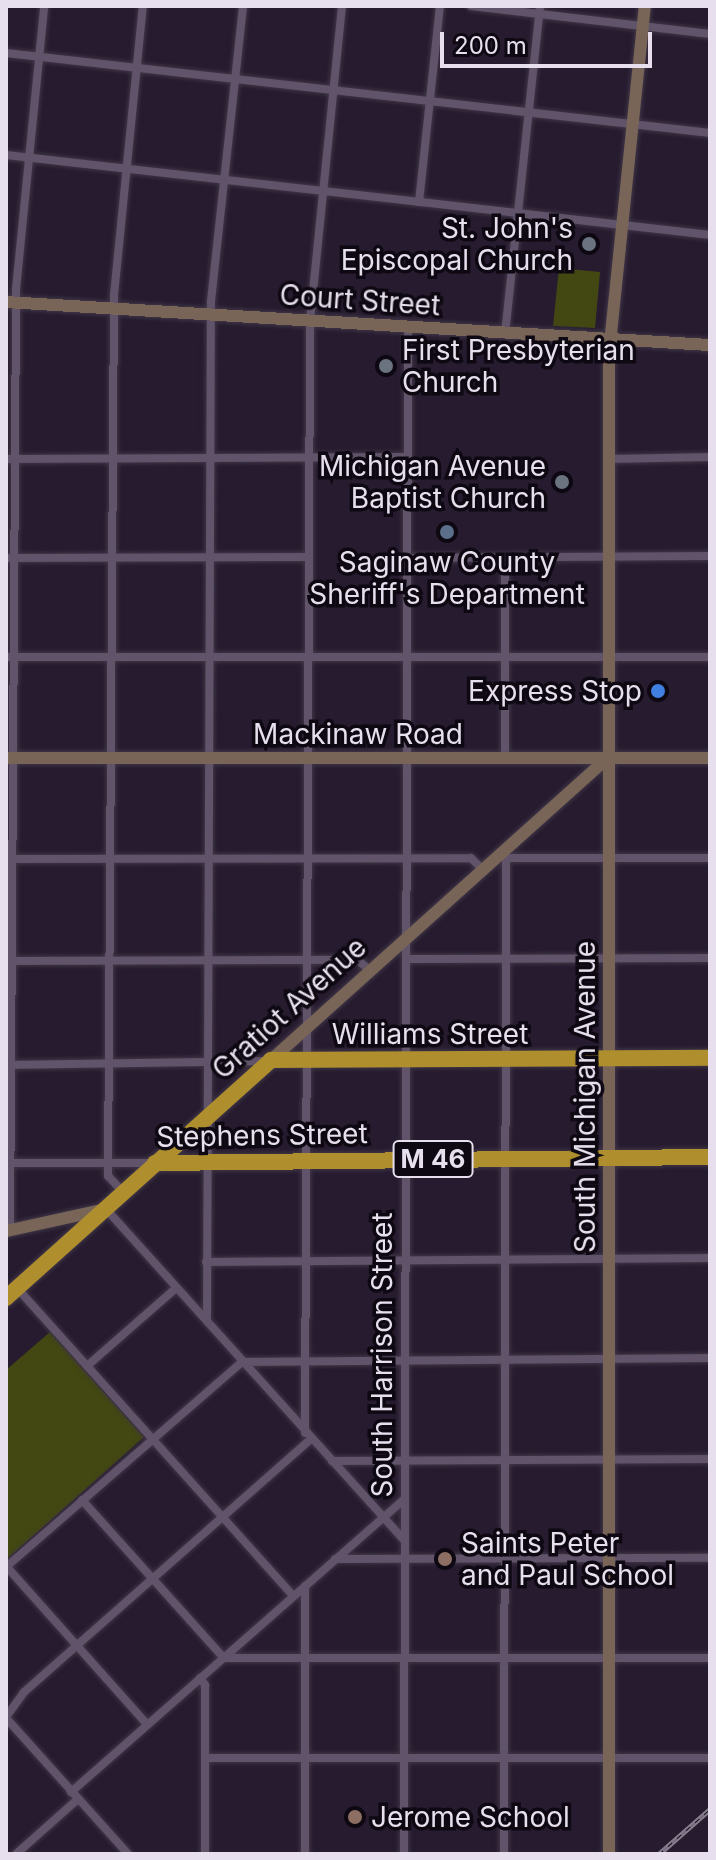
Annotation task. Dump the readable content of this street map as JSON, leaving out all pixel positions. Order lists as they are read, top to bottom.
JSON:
{
  "streets": {
    "highway": [
      "Gratiot Avenue",
      "Williams Street",
      "Stephens Street",
      "M 46"
    ],
    "street": [
      "Court Street",
      "Mackinaw Road",
      "South Michigan Avenue",
      "South Harrison Street"
    ]
  },
  "crossings": [
    ["Court Street", "South Michigan Avenue"],
    ["Court Street", "South Harrison Street"],
    ["Mackinaw Road", "Gratiot Avenue"],
    ["Mackinaw Road", "South Michigan Avenue"],
    ["Mackinaw Road", "South Harrison Street"],
    ["Gratiot Avenue", "Williams Street"],
    ["Gratiot Avenue", "South Michigan Avenue"],
    ["Gratiot Avenue", "Stephens Street"],
    ["Gratiot Avenue", "South Harrison Street"],
    ["Williams Street", "South Michigan Avenue"],
    ["Williams Street", "South Harrison Street"],
    ["South Michigan Avenue", "Stephens Street"],
    ["Stephens Street", "South Harrison Street"]
  ],
  "places": [
    "St. John's Episcopal Church",
    "First Presbyterian Church",
    "Michigan Avenue Baptist Church",
    "Saginaw County Sheriff's Department",
    "Express Stop",
    "Saints Peter and Paul School",
    "Jerome School"
  ],
  "scale_bar": "200 m"
}
